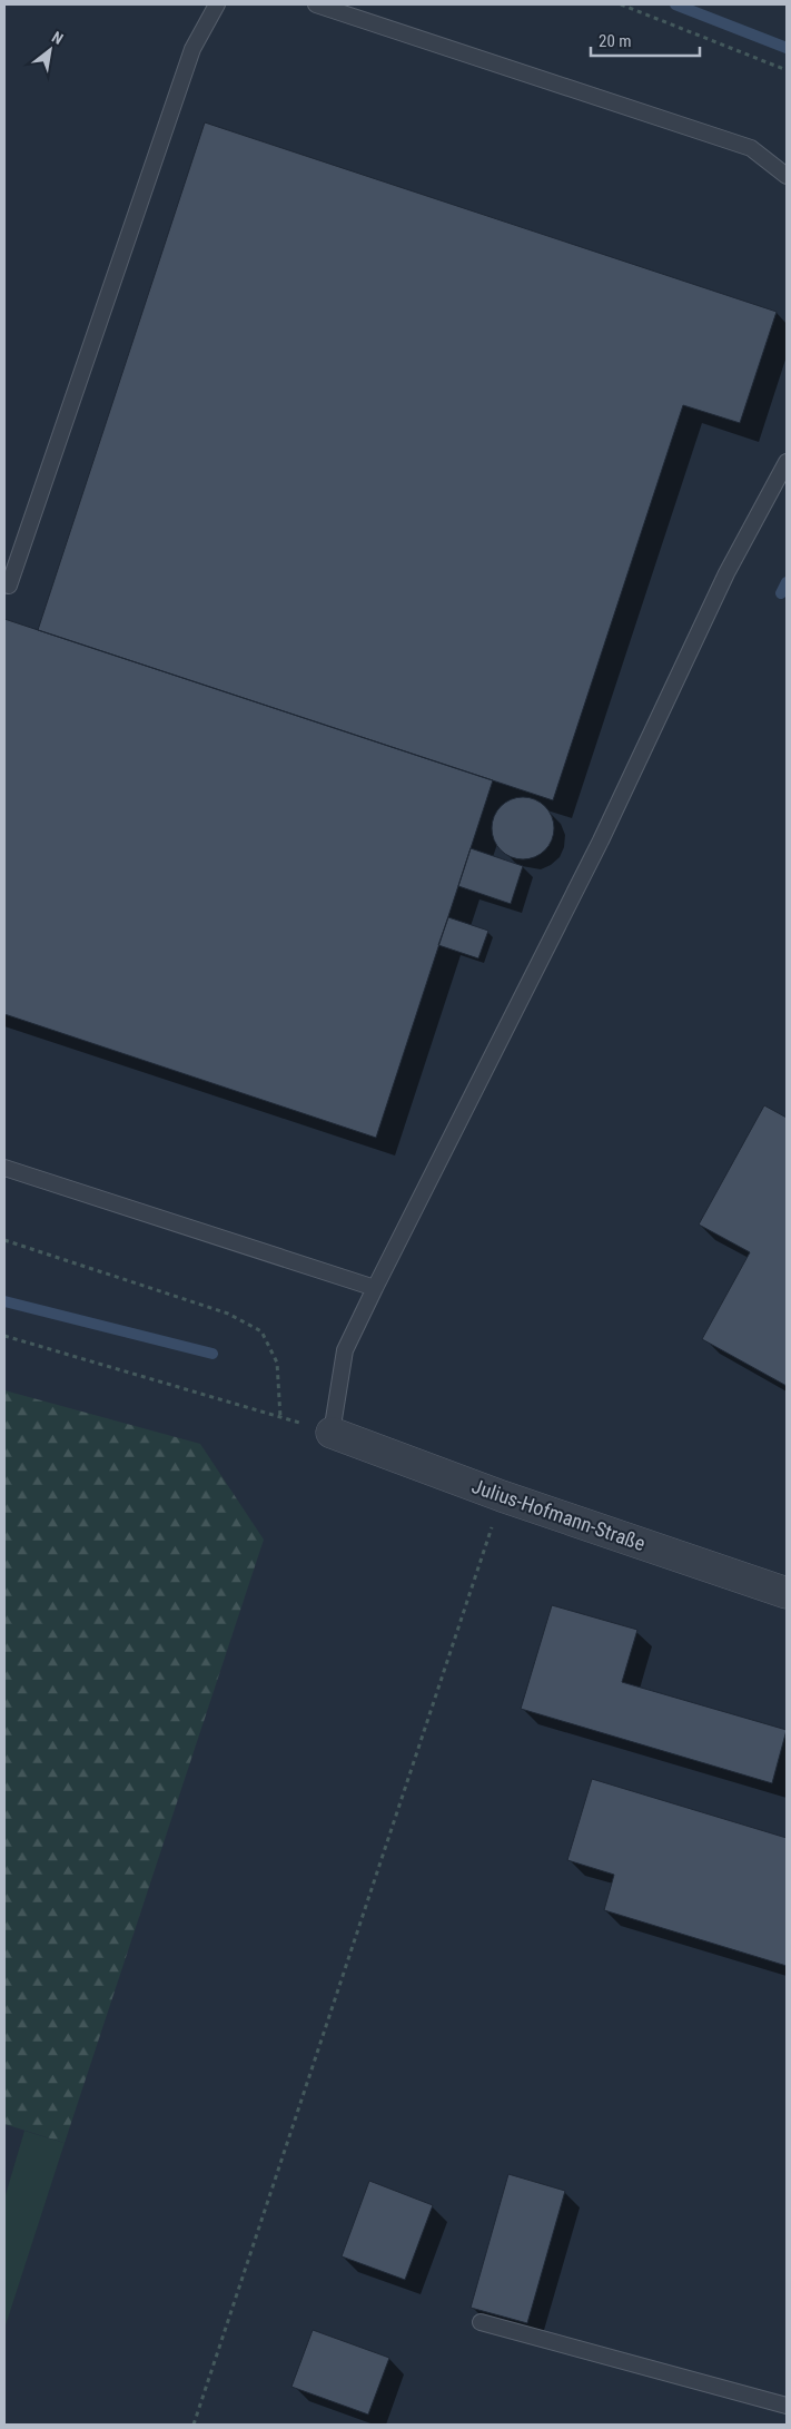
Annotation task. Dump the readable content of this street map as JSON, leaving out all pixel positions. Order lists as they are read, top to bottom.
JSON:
{
  "streets": {
    "street": ["Julius-Hofmann-Straße"]
  },
  "scale_bar": "20 m",
  "north": "top right"
}
